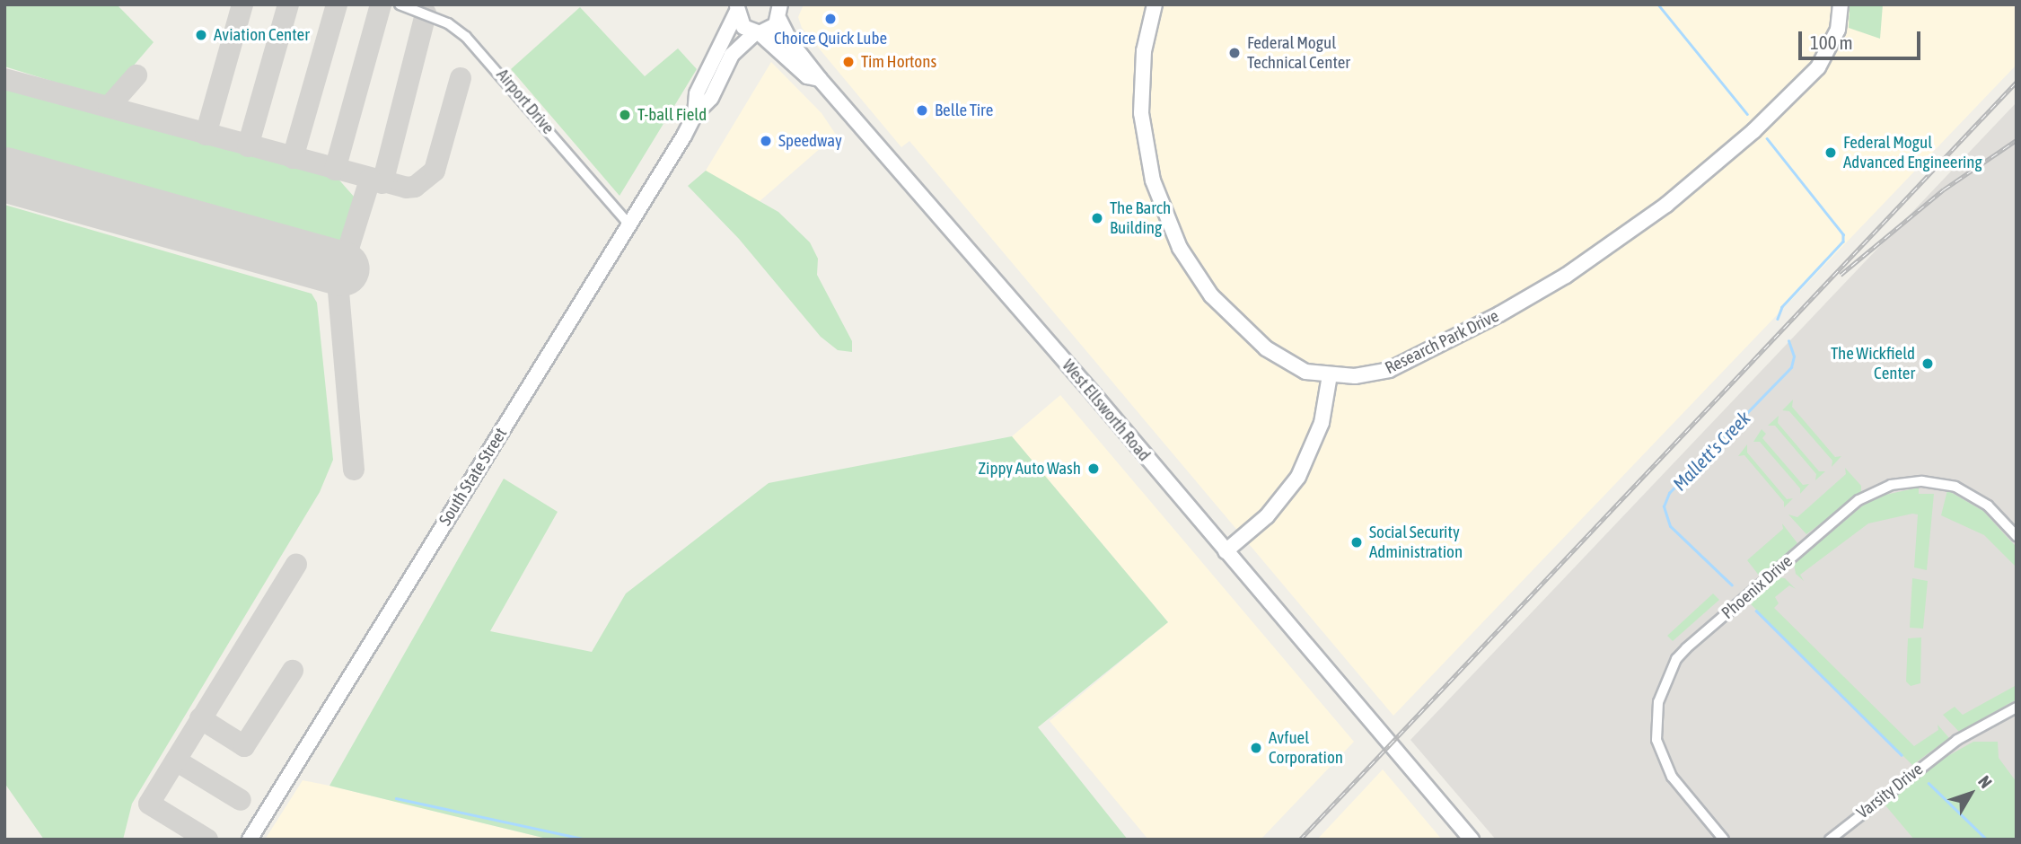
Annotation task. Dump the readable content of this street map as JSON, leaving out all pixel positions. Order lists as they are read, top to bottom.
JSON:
{
  "streets": {
    "main road": ["Research Park Drive", "West Ellsworth Road", "South State Street"],
    "street": ["Airport Drive", "Phoenix Drive", "Varsity Drive"]
  },
  "crossings": [
    ["Airport Drive", "South State Street"],
    ["West Ellsworth Road", "South State Street"]
  ],
  "water": ["Mallett's Creek"],
  "places": [
    "Choice Quick Lube",
    "Aviation Center",
    "Federal Mogul Technical Center",
    "Tim Hortons",
    "Belle Tire",
    "T-ball Field",
    "Speedway",
    "Federal Mogul Advanced Engineering",
    "The Barch Building",
    "The Wickfield Center",
    "Zippy Auto Wash",
    "Social Security Administration",
    "Avfuel Corporation"
  ],
  "scale_bar": "100 m",
  "north": "top right"
}
